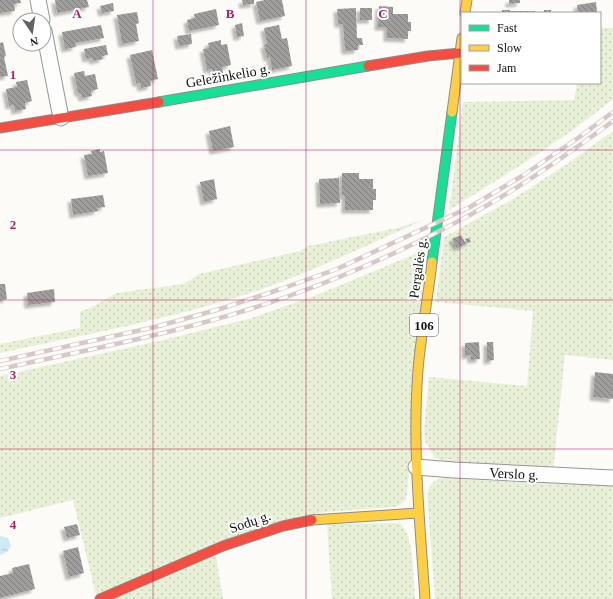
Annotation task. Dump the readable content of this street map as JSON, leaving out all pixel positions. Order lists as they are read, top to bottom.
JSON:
{
  "streets": {
    "street": [
      "Geležinkelio g.",
      "Pergalės g.",
      "106",
      "Verslo g.",
      "Sodų g."
    ]
  },
  "crossings": [
    ["Geležinkelio g.", "Pergalės g."],
    ["Pergalės g.", "Verslo g."],
    ["Pergalės g.", "Sodų g."]
  ],
  "legend": ["Fast", "Slow", "Jam"],
  "north": "bottom",
  "grid": {
    "columns": ["A", "B", "C"],
    "rows": [
      "1",
      "2",
      "3",
      "4"
    ]
  }
}
